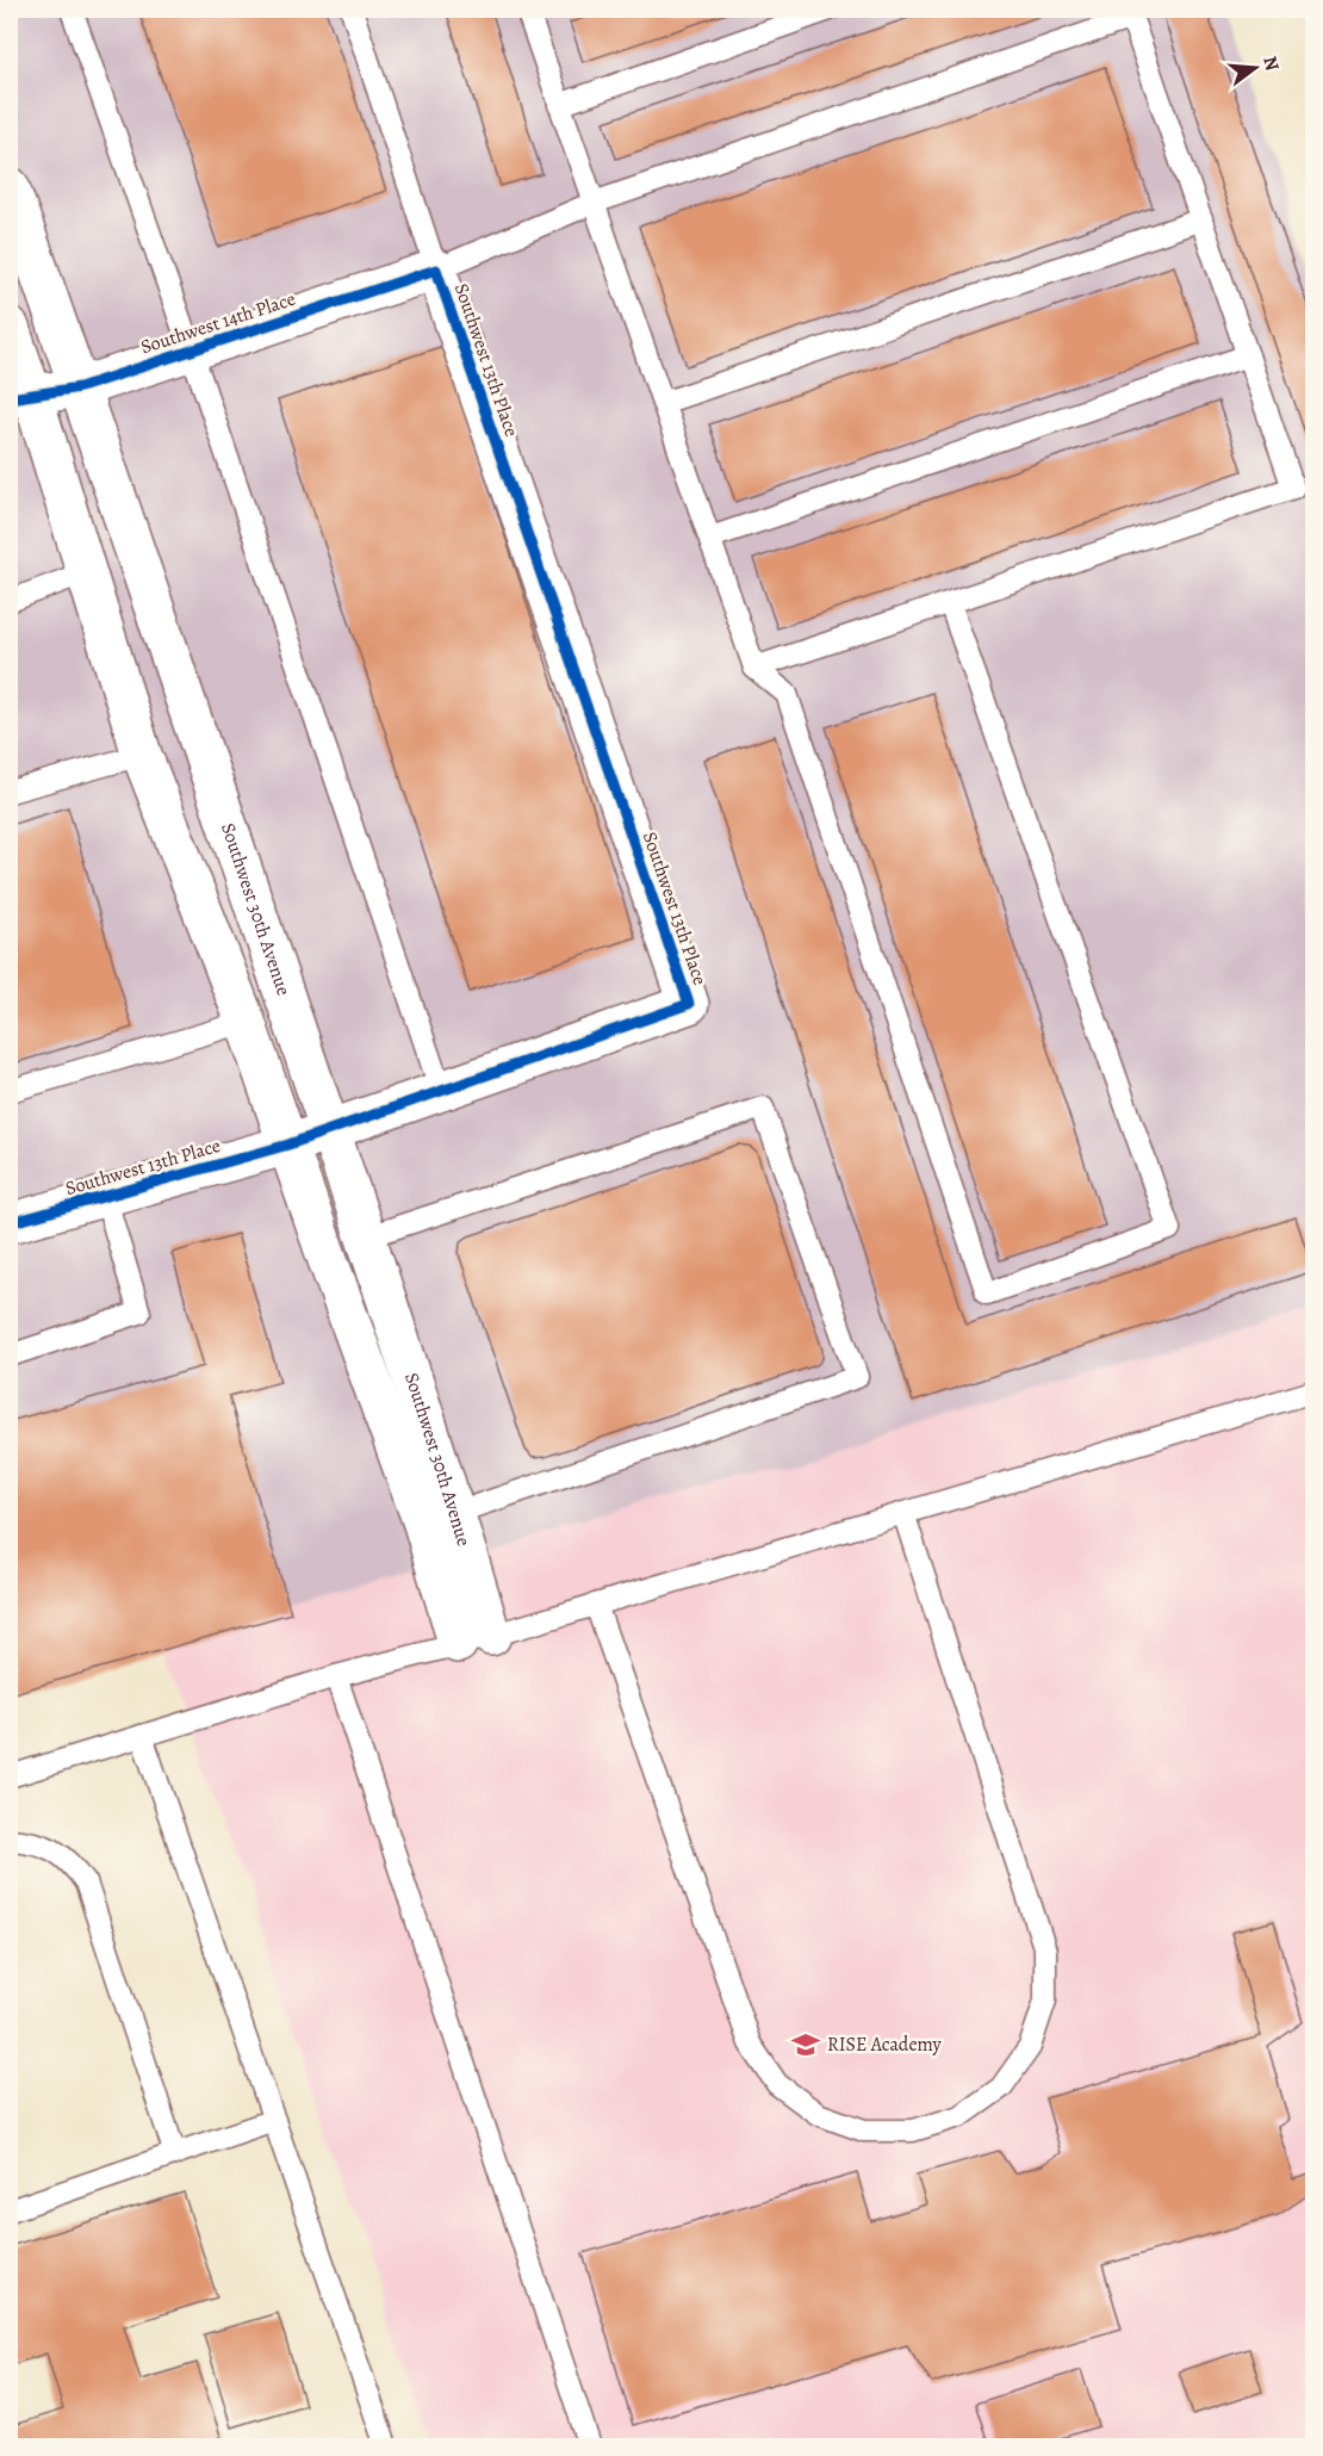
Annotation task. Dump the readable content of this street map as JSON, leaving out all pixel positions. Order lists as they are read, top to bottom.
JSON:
{
  "streets": {
    "street": ["Southwest 14th Place", "Southwest 13th Place", "Southwest 30th Avenue"]
  },
  "crossings": [
    ["Southwest 14th Place", "Southwest 13th Place"],
    ["Southwest 14th Place", "Southwest 30th Avenue"],
    ["Southwest 13th Place", "Southwest 30th Avenue"]
  ],
  "places": {
    "school or university": ["RISE Academy"]
  },
  "north": "right"
}
